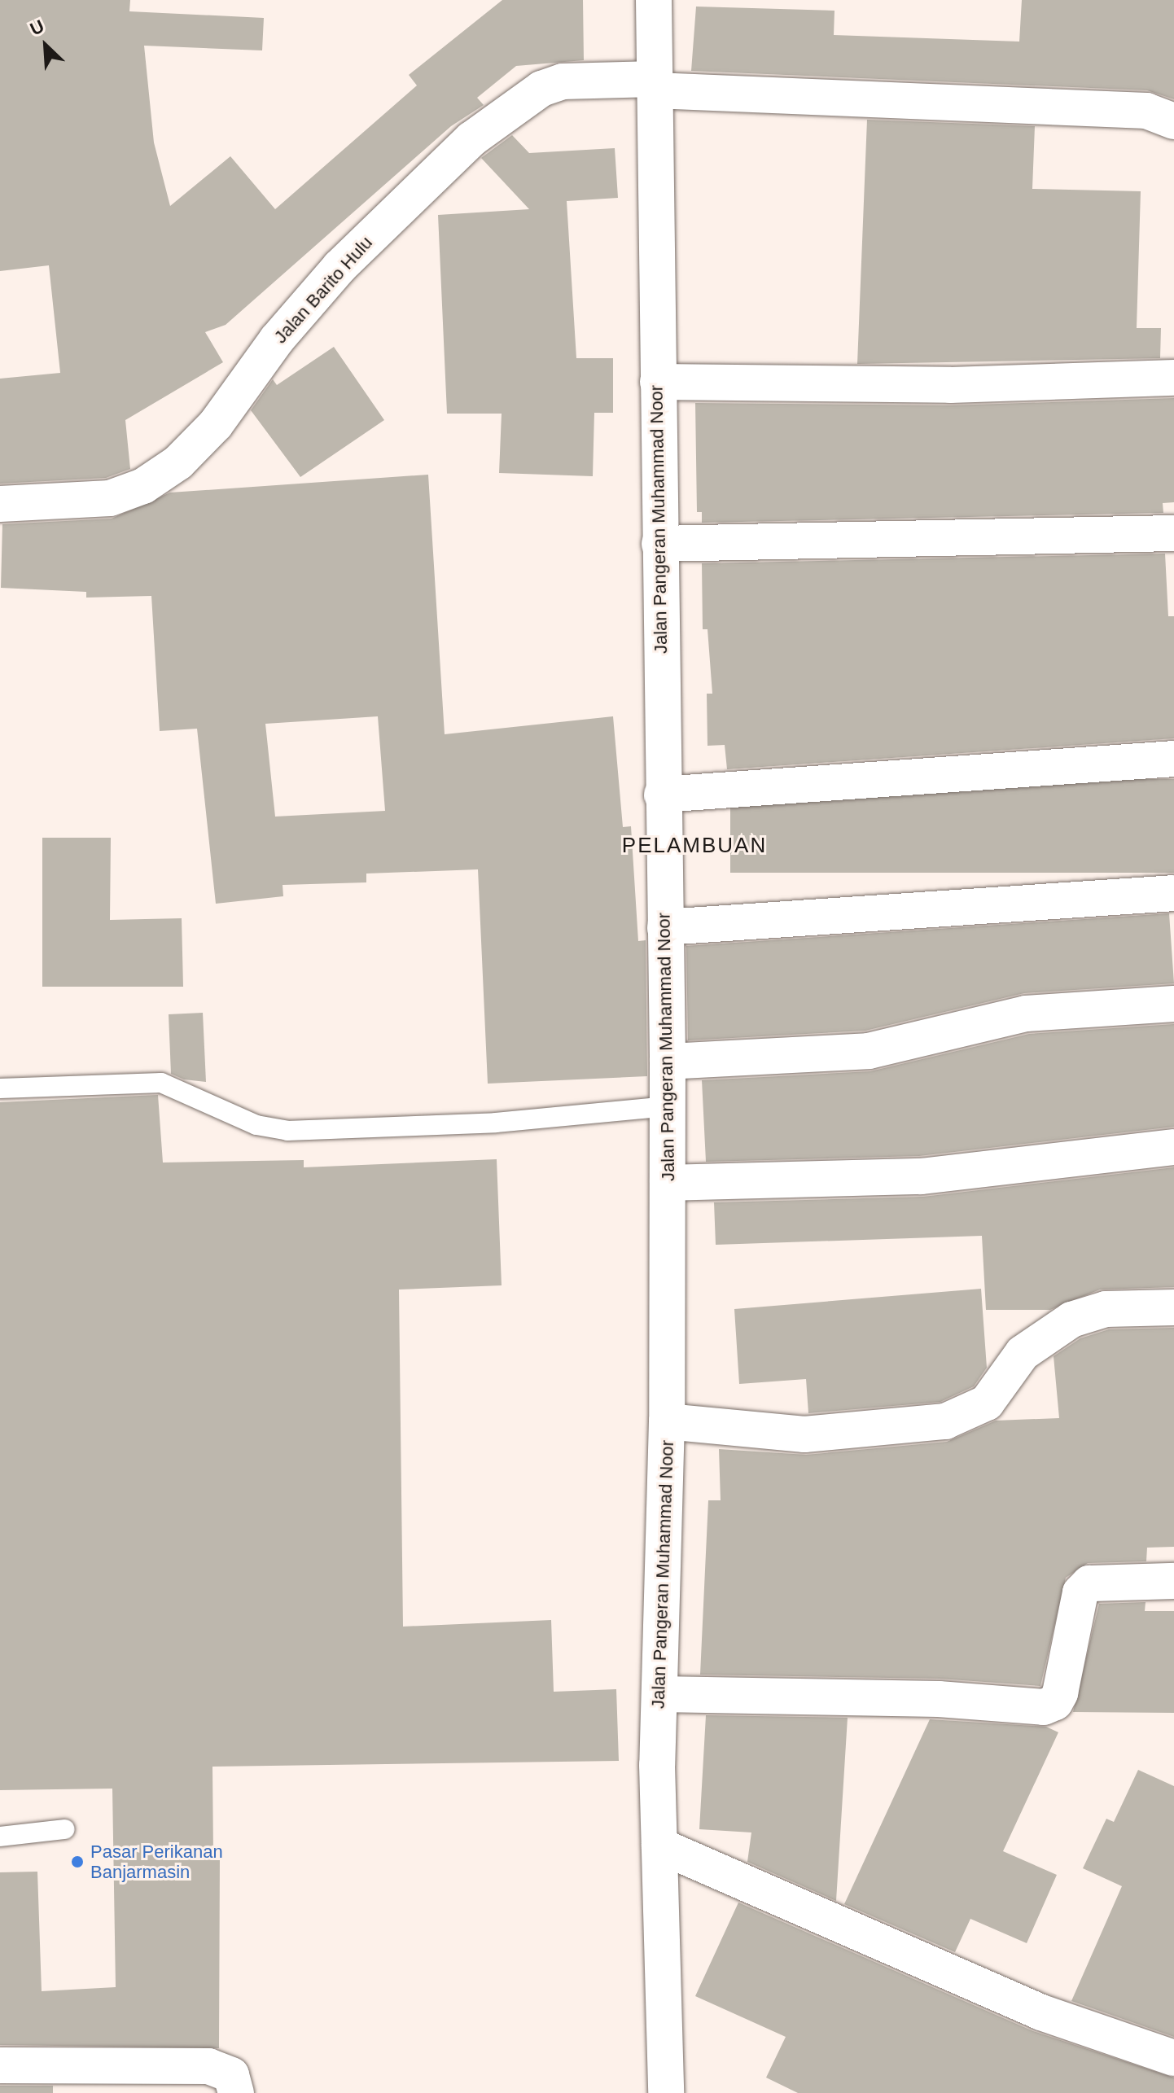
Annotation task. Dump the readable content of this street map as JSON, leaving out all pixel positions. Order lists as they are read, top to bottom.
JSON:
{
  "streets": {
    "street": ["Jalan Barito Hulu", "Jalan Pangeran Muhammad Noor"]
  },
  "crossings": [
    ["Jalan Barito Hulu", "Jalan Pangeran Muhammad Noor"]
  ],
  "districts": ["PELAMBUAN"],
  "places": ["Pasar Perikanan Banjarmasin"],
  "north": "top left"
}
